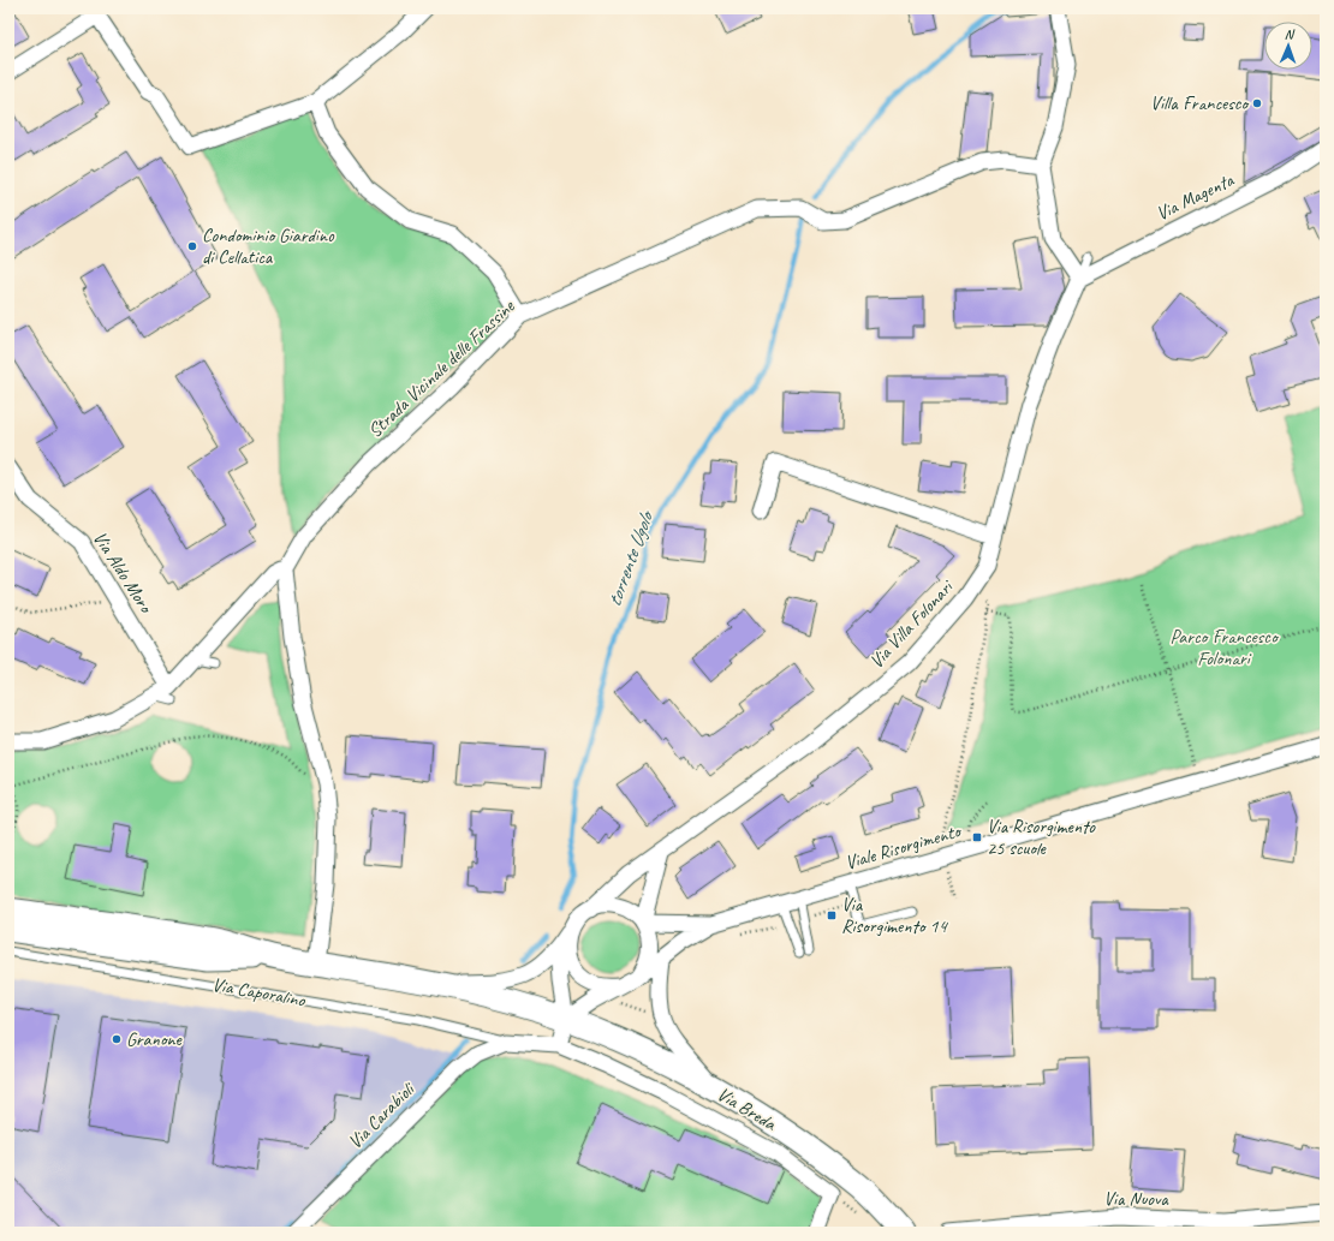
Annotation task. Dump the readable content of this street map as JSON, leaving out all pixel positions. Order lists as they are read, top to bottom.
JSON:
{
  "streets": {
    "street": [
      "Via Magenta",
      "Strada Vicinale delle Frassine",
      "Via Aldo Moro",
      "Via Villa Folonari",
      "Viale Risorgimento",
      "Via Caporalino",
      "Via Breda",
      "Via Carabioli",
      "Via Nuova"
    ]
  },
  "crossings": [
    ["Via Magenta", "Via Villa Folonari"],
    ["Via Villa Folonari", "Viale Risorgimento"],
    ["Viale Risorgimento", "Via Breda"],
    ["Via Caporalino", "Via Breda"],
    ["Via Caporalino", "Via Carabioli"],
    ["Via Breda", "Via Carabioli"]
  ],
  "water": ["torrente Ugolo"],
  "parks": ["Parco Francesco Folonari"],
  "places": {
    "other": ["Villa Francesco", "Condominio Giardino di Cellatica", "Granone"],
    "transit": ["Via Risorgimento 25 scuole", "Via Risorgimento 14"]
  },
  "north": "top"
}
